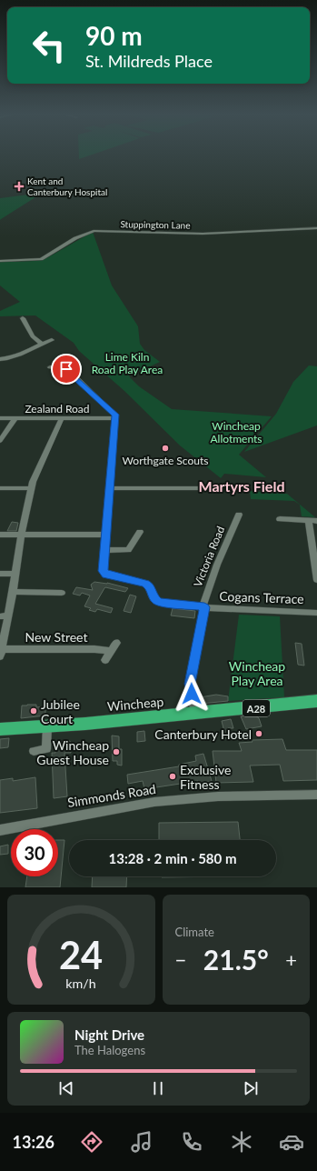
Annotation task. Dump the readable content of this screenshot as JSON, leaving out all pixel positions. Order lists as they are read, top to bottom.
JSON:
{
  "streets": {
    "highway": ["Wincheap", "A28"],
    "street": [
      "Stuppington Lane",
      "Zealand Road",
      "Victoria Road",
      "Cogans Terrace",
      "New Street",
      "Simmonds Road"
    ]
  },
  "crossings": [
    ["Zealand Road", "Cogans Terrace"],
    ["Victoria Road", "Cogans Terrace"],
    ["Victoria Road", "Wincheap"]
  ],
  "districts": ["Martyrs Field"],
  "parks": ["Lime Kiln Road Play Area", "Wincheap Allotments", "Wincheap Play Area"],
  "places": {
    "health": ["Kent and Canterbury Hospital"],
    "other": [
      "Worthgate Scouts",
      "Jubilee Court",
      "Canterbury Hotel",
      "Wincheap Guest House",
      "Exclusive Fitness"
    ]
  },
  "page": {
    "turn": ["90 m", "St. Mildreds Place"],
    "limit": "30",
    "trip": "13:28 · 2 min · 580 m",
    "tile": "Climate",
    "heat": ["−", "21.5°", "+"],
    "song": ["Night Drive", "The Halogens"],
    "tabs": "13:26",
    "gauge": ["24", "km/h"]
  }
}
